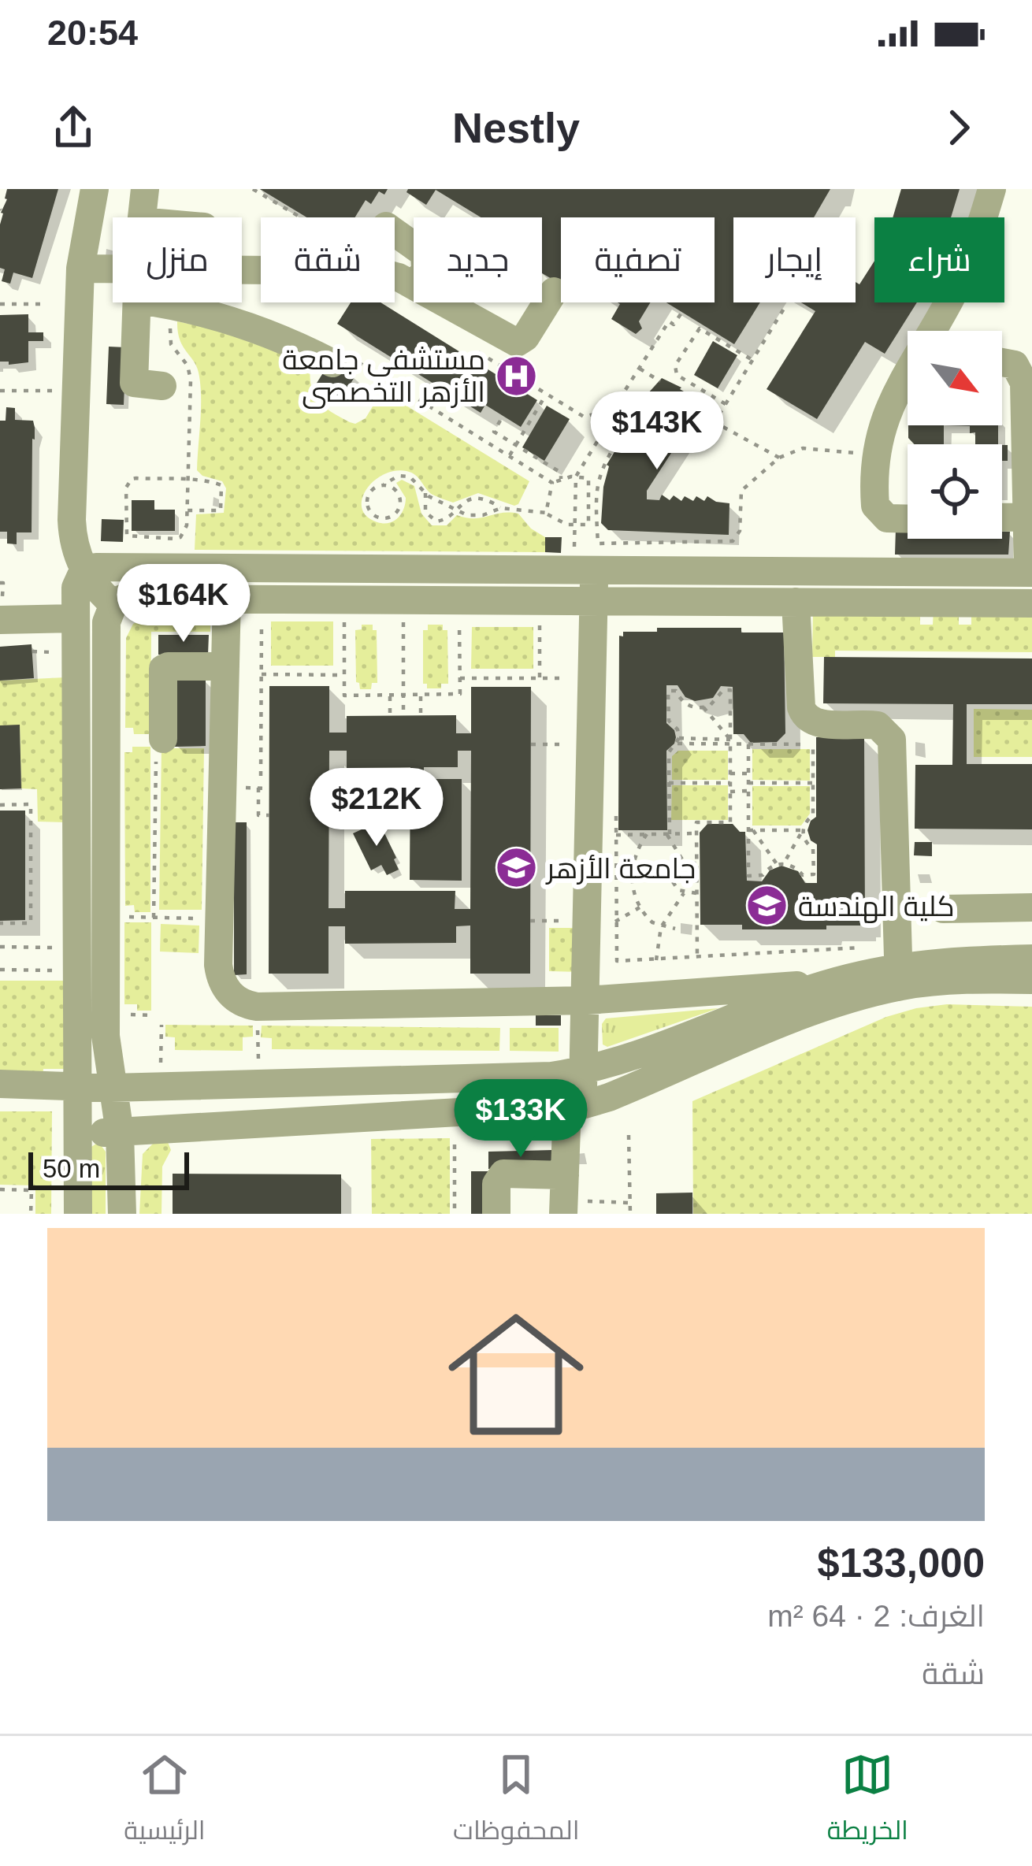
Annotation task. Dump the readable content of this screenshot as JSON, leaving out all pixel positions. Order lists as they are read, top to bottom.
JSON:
{
  "places": {
    "hospital": ["مستشفى جامعة الأزهر التخصصى"],
    "school or university": ["جامعة الأزهر", "كلية الهندسة"]
  },
  "scale_bar": "50 m",
  "north": "bottom right",
  "page": {
    "status": "20:54",
    "header": "Nestly",
    "chip": [
      "شراء",
      "إيجار",
      "تصفية",
      "جديد",
      "شقة",
      "منزل"
    ],
    "price": [
      "$143K",
      "$164K",
      "$212K",
      "$133K"
    ],
    "scale": "50 m",
    "list": [
      {
        "name": "$133,000",
        "note": "الغرف: 2 · 64 m² · شقة"
      }
    ],
    "tabs": ["الخريطة", "المحفوظات", "الرئيسية"]
  }
}
